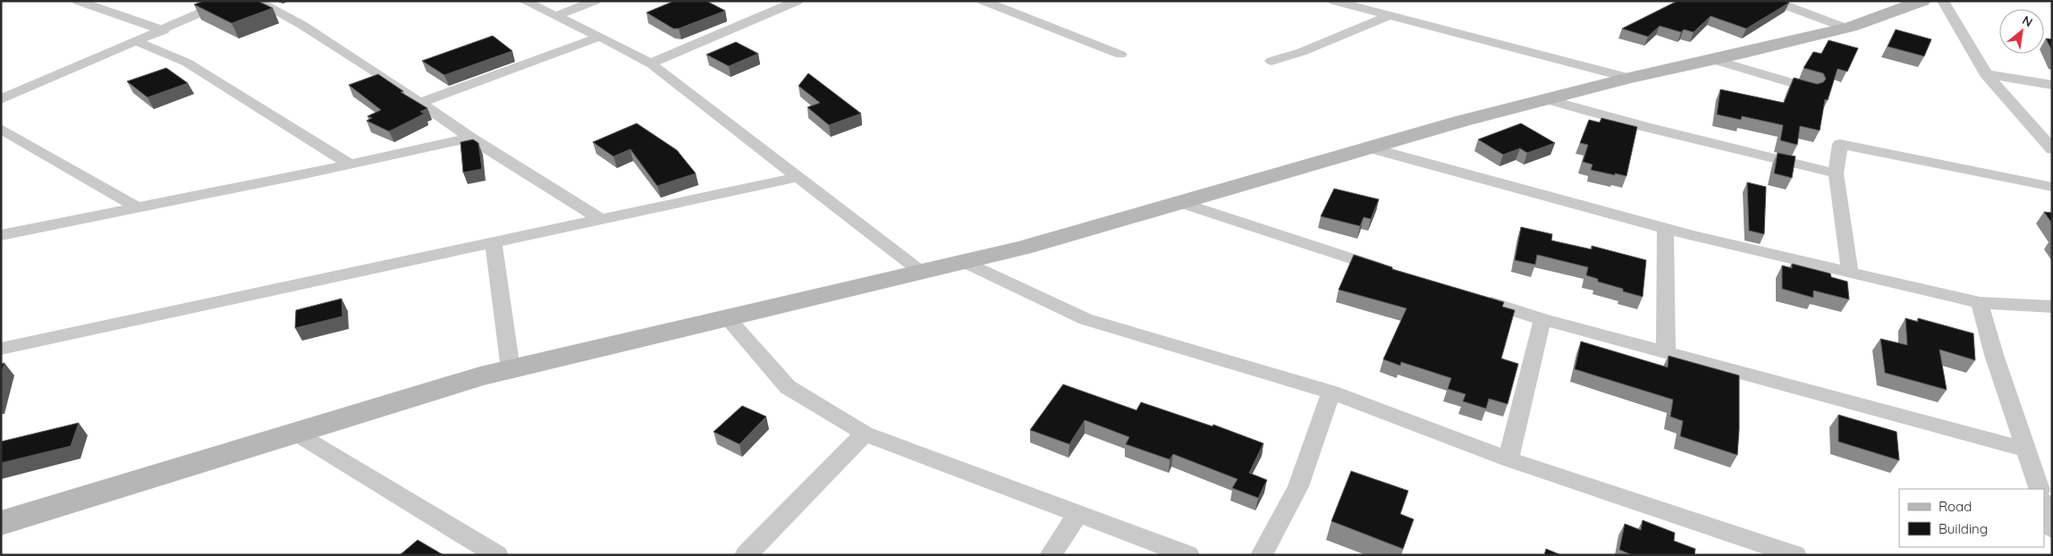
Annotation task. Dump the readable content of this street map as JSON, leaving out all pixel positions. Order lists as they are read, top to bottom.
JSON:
{
  "legend": ["Road", "Building"],
  "north": "top right"
}
